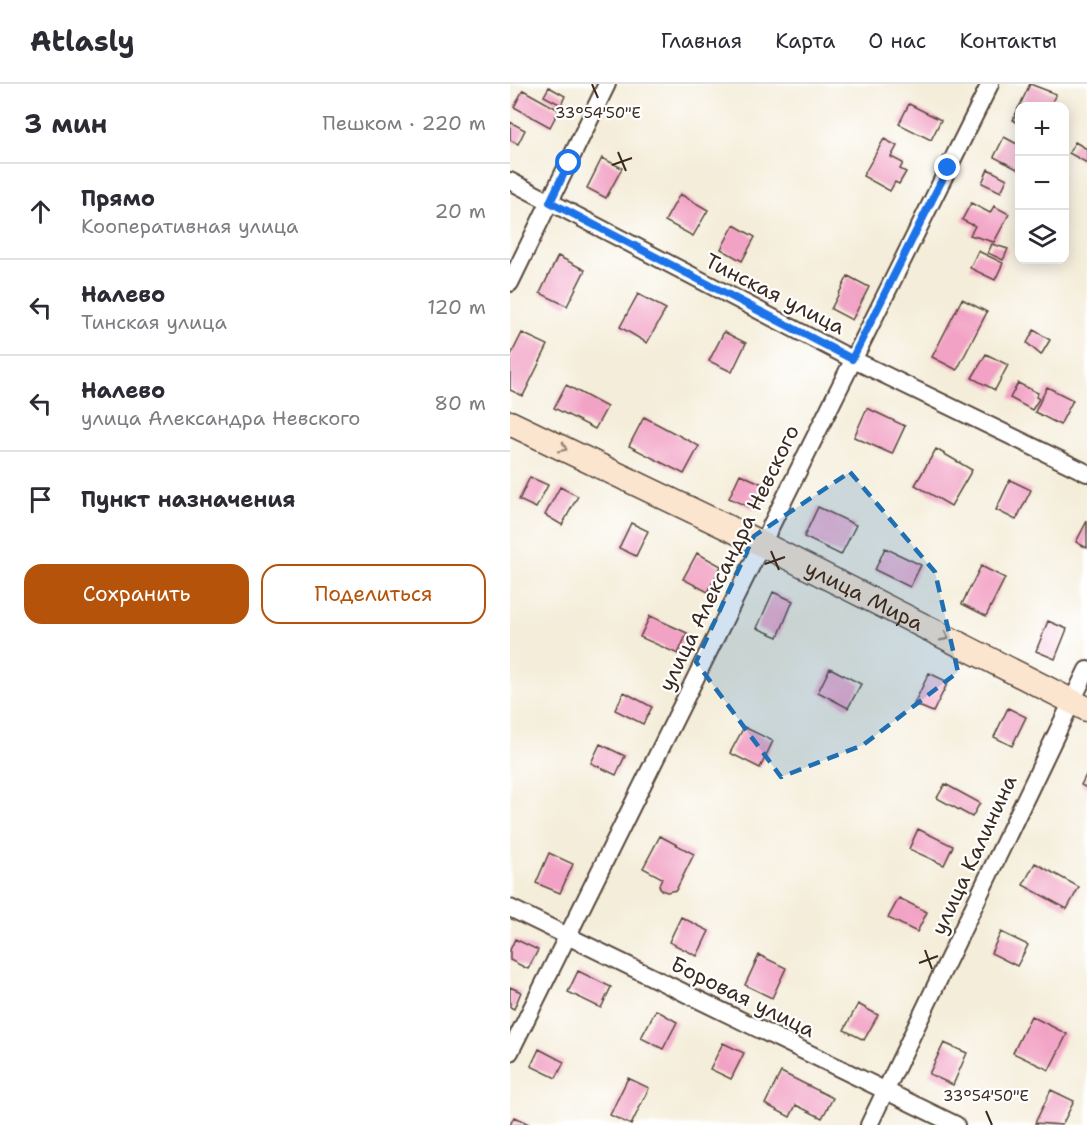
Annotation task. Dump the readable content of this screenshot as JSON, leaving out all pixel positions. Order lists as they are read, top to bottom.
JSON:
{
  "streets": {
    "main road": ["улица Мира"],
    "street": [
      "Тинская улица",
      "улица Александра Невского",
      "улица Калинина",
      "Боровая улица"
    ]
  },
  "crossings": [
    ["Тинская улица", "улица Александра Невского"],
    ["улица Александра Невского", "улица Мира"],
    ["улица Александра Невского", "Боровая улица"],
    ["улица Мира", "улица Калинина"],
    ["улица Калинина", "Боровая улица"]
  ],
  "one_way": ["улица Мира"],
  "page": {
    "header": "Atlasly",
    "nav": [
      "Главная",
      "Карта",
      "О нас",
      "Контакты"
    ],
    "heading": ["3 мин", "Пешком · 220 m"],
    "map_buttons": ["+", "−"],
    "list": [
      ["Прямо", "Кооперативная улица", "20 m"],
      ["Налево", "Тинская улица", "120 m"],
      ["Налево", "улица Александра Невского", "80 m"],
      "Пункт назначения"
    ],
    "buttons": ["Сохранить", "Поделиться"]
  },
  "coordinates": ["33°54'50\"E"]
}
